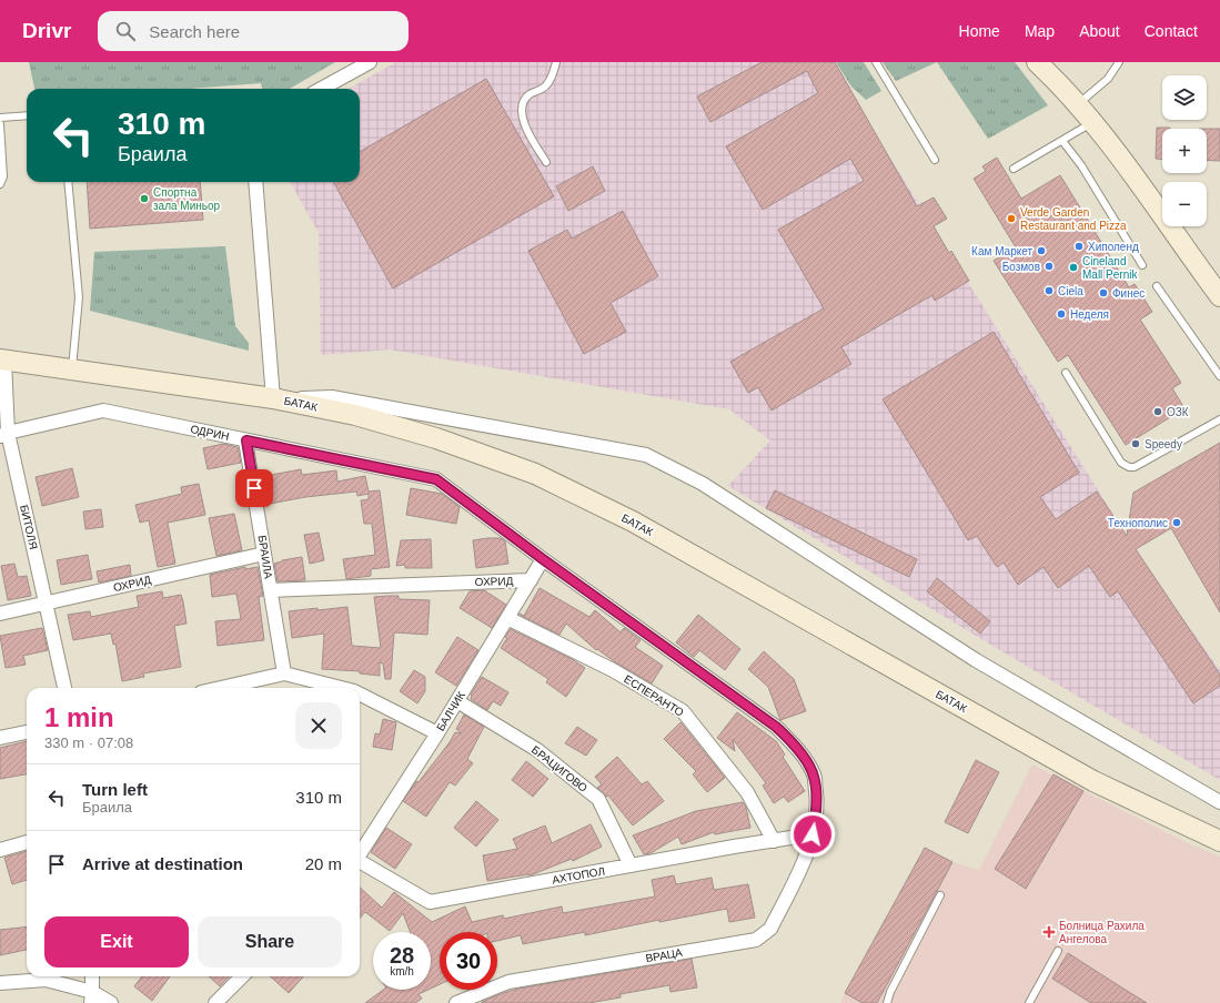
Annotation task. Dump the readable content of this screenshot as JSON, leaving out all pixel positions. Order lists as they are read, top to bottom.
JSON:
{
  "streets": {
    "street": [
      "БАТАК",
      "ОДРИН",
      "БИТОЛЯ",
      "БРАИЛА",
      "ОХРИД",
      "ЕСПЕРАНТО",
      "БАЛЧИК",
      "БРАЦИГОВО",
      "АХТОПОЛ",
      "ВРАЦА"
    ]
  },
  "crossings": [
    ["БАТАК", "БИТОЛЯ"],
    ["ОДРИН", "БИТОЛЯ"],
    ["ОДРИН", "БРАИЛА"],
    ["ОДРИН", "БАЛЧИК"],
    ["ОДРИН", "АХТОПОЛ"],
    ["ОДРИН", "ВРАЦА"],
    ["БИТОЛЯ", "ОХРИД"],
    ["БРАИЛА", "ОХРИД"],
    ["ОХРИД", "БАЛЧИК"],
    ["ЕСПЕРАНТО", "БАЛЧИК"],
    ["ЕСПЕРАНТО", "АХТОПОЛ"],
    ["БАЛЧИК", "БРАЦИГОВО"],
    ["БРАЦИГОВО", "АХТОПОЛ"],
    ["АХТОПОЛ", "ВРАЦА"]
  ],
  "places": {
    "other": [
      "Спортна зала Миньор",
      "Verde Garden Restaurant and Pizza",
      "Хиполенд",
      "Кам Маркет",
      "Бозмов",
      "Cineland Mall Pernik",
      "Ciela",
      "Финес",
      "Неделя",
      "ОЗК",
      "Speedy",
      "Технополис"
    ],
    "health": ["Болница Рахила Ангелова"]
  },
  "page": {
    "header": "Drivr",
    "search": "Search here",
    "nav": [
      "Home",
      "Map",
      "About",
      "Contact"
    ],
    "map_buttons": ["+", "−"],
    "turn": ["310 m", "Браила"],
    "heading": ["1 min", "330 m · 07:08"],
    "list": [
      {
        "name": "Turn left",
        "note": "Браила",
        "value": "310 m"
      },
      {
        "name": "Arrive at destination",
        "value": "20 m"
      }
    ],
    "buttons": ["Exit", "Share"],
    "speed": "28 km/h",
    "limit": "30"
  }
}
